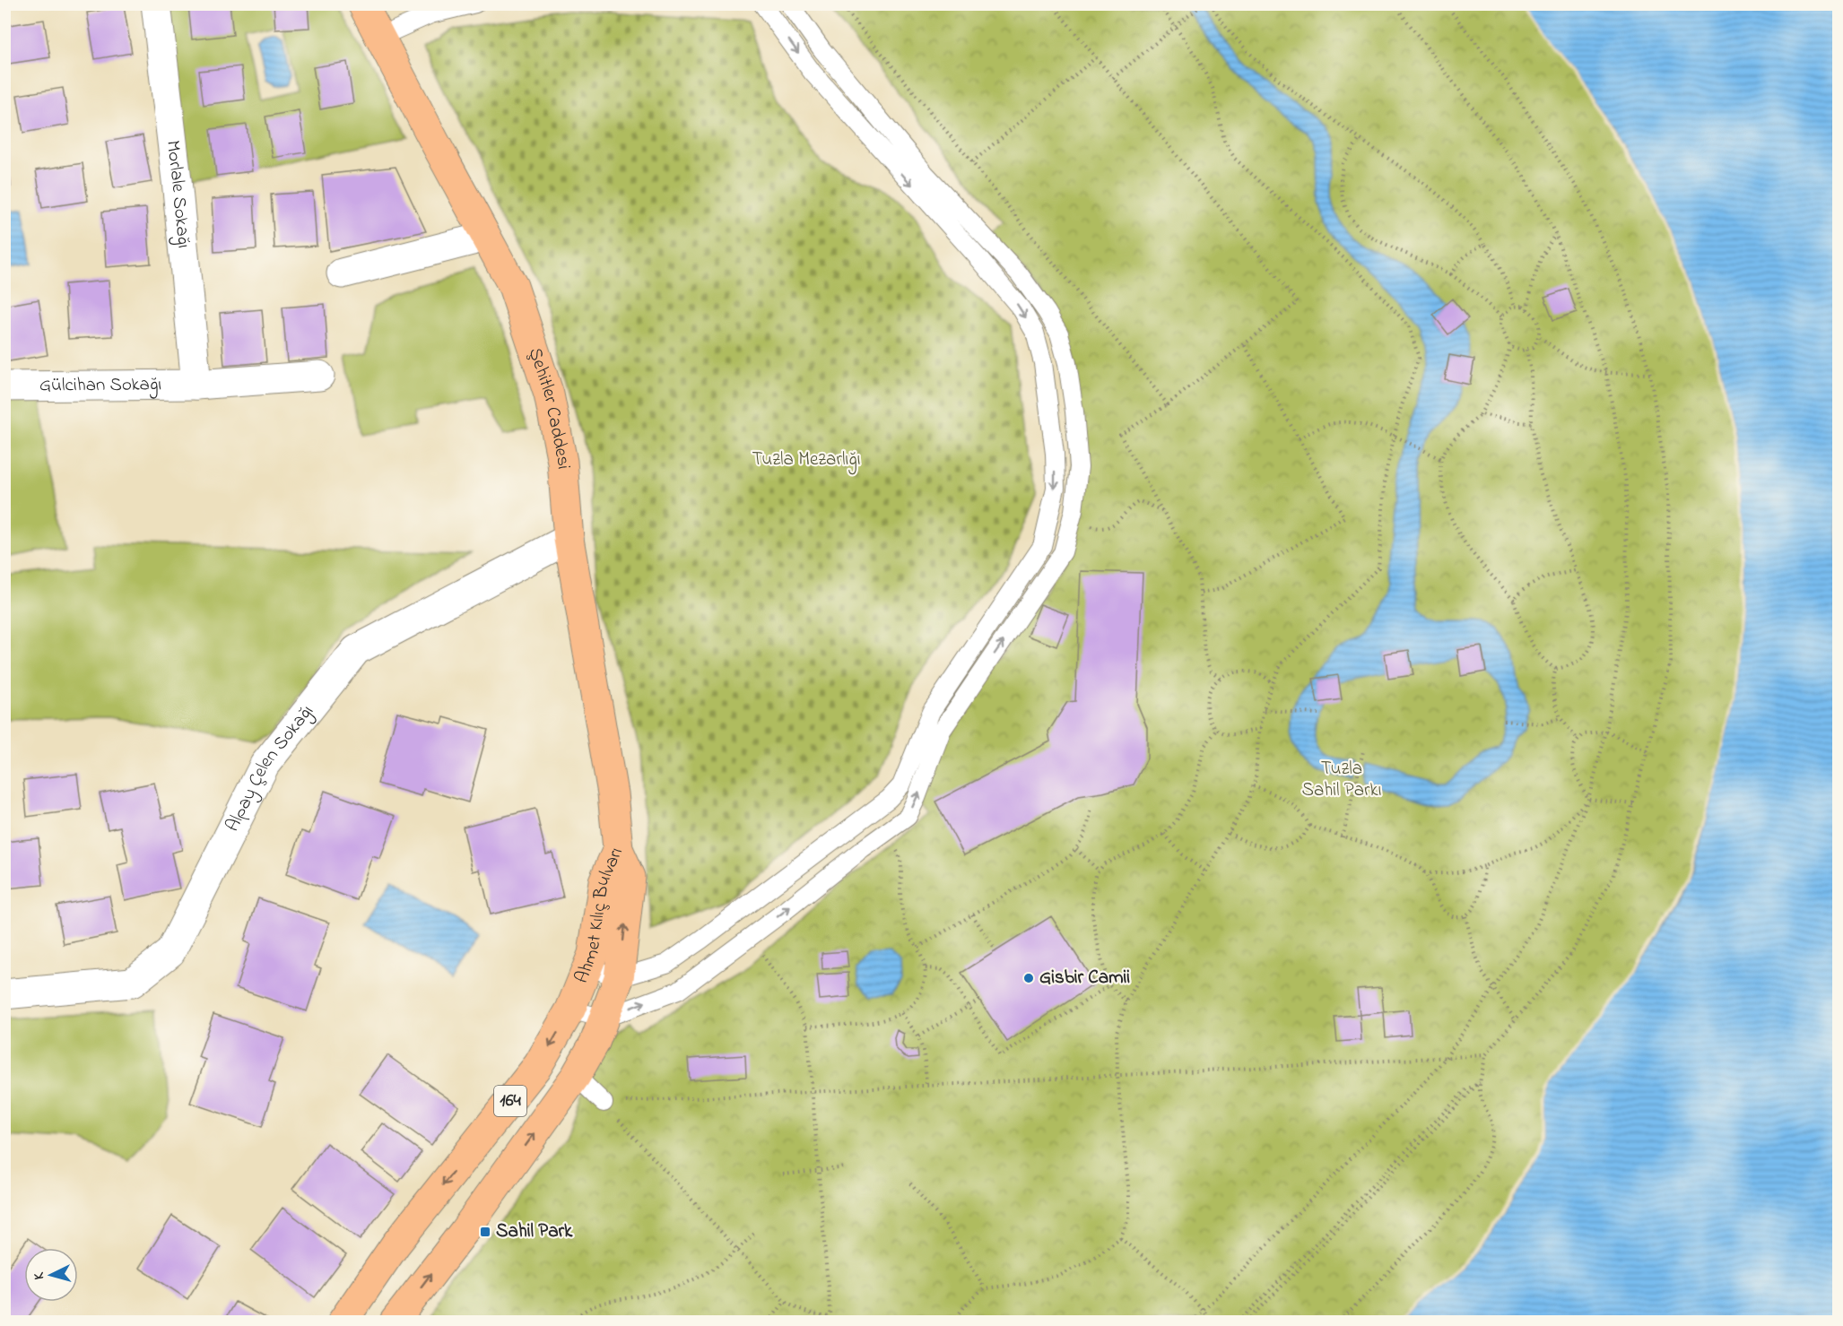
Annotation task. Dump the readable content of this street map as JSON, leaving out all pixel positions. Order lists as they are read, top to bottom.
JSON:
{
  "streets": {
    "main road": ["Şehitler Caddesi", "Ahmet Kılıç Bulvarı", "164"],
    "street": ["Morlale Sokağı", "Gülcihan Sokağı", "Alpay Çelen Sokağı"]
  },
  "crossings": [
    ["Morlale Sokağı", "Gülcihan Sokağı"],
    ["Şehitler Caddesi", "Alpay Çelen Sokağı"],
    ["Şehitler Caddesi", "Ahmet Kılıç Bulvarı"]
  ],
  "parks": ["Tuzla Mezarlığı", "Tuzla Sahil Parkı"],
  "places": {
    "other": ["Gisbir Camii"],
    "transit": ["Sahil Park"]
  },
  "north": "left"
}
